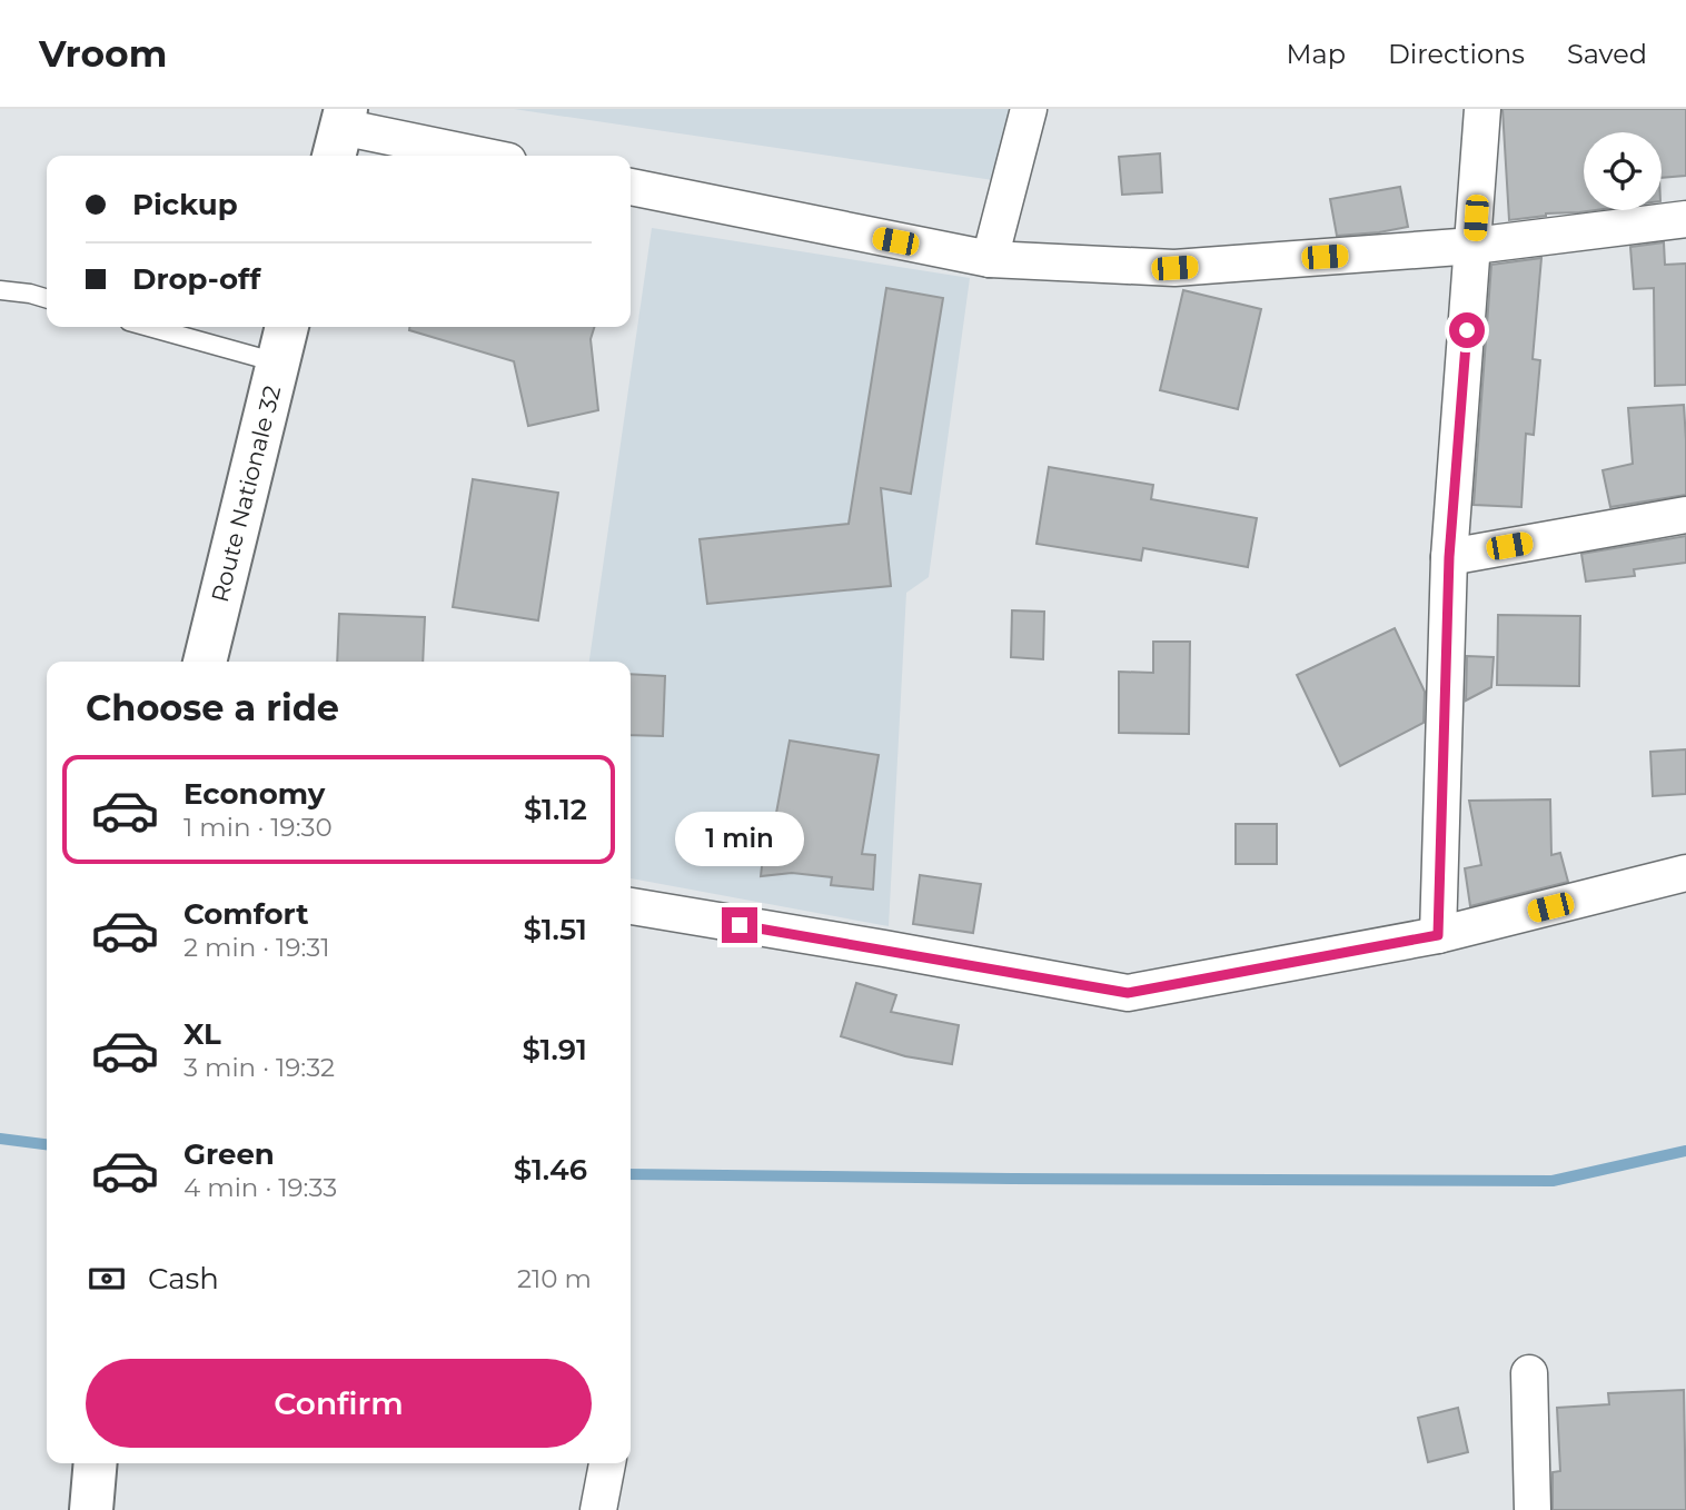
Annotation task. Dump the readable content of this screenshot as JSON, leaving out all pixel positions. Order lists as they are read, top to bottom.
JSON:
{
  "streets": {
    "street": ["Route Nationale 32"]
  },
  "page": {
    "header": "Vroom",
    "nav": ["Map", "Directions", "Saved"],
    "banner": ["Pickup", "Drop-off"],
    "heading": "Choose a ride",
    "list": [
      {
        "name": "Economy",
        "note": "1 min · 19:30",
        "value": "$1.12"
      },
      {
        "name": "Comfort",
        "note": "2 min · 19:31",
        "value": "$1.51"
      },
      {
        "name": "XL",
        "note": "3 min · 19:32",
        "value": "$1.91"
      },
      {
        "name": "Green",
        "note": "4 min · 19:33",
        "value": "$1.46"
      }
    ],
    "bubble": "1 min",
    "pay": ["Cash", "210 m"],
    "buttons": "Confirm"
  }
}
